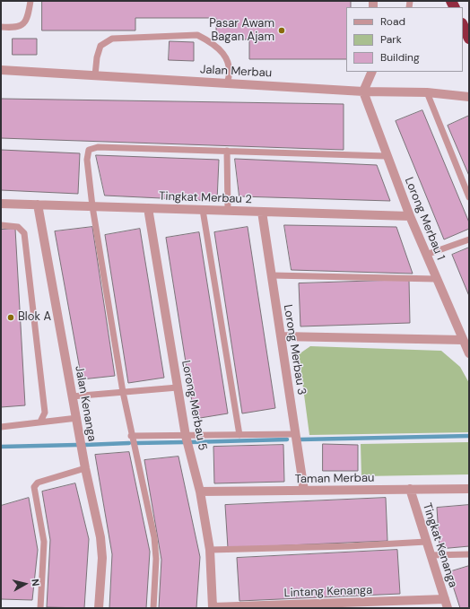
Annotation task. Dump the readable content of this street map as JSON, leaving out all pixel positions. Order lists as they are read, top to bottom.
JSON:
{
  "streets": {
    "street": [
      "Jalan Merbau",
      "Tingkat Merbau 2",
      "Lorong Merbau 1",
      "Lorong Merbau 3",
      "Jalan Kenanga",
      "Lorong Merbau 5",
      "Taman Merbau",
      "Tingkat Kenanga",
      "Lintang Kenanga"
    ]
  },
  "crossings": [
    ["Jalan Merbau", "Lorong Merbau 1"],
    ["Tingkat Merbau 2", "Lorong Merbau 1"],
    ["Tingkat Merbau 2", "Lorong Merbau 3"],
    ["Tingkat Merbau 2", "Jalan Kenanga"],
    ["Tingkat Merbau 2", "Lorong Merbau 5"],
    ["Lorong Merbau 3", "Taman Merbau"],
    ["Lorong Merbau 5", "Taman Merbau"],
    ["Lorong Merbau 5", "Lintang Kenanga"],
    ["Taman Merbau", "Tingkat Kenanga"],
    ["Tingkat Kenanga", "Lintang Kenanga"]
  ],
  "places": ["Pasar Awam Bagan Ajam", "Blok A"],
  "legend": ["Road", "Park", "Building"],
  "north": "right"
}
